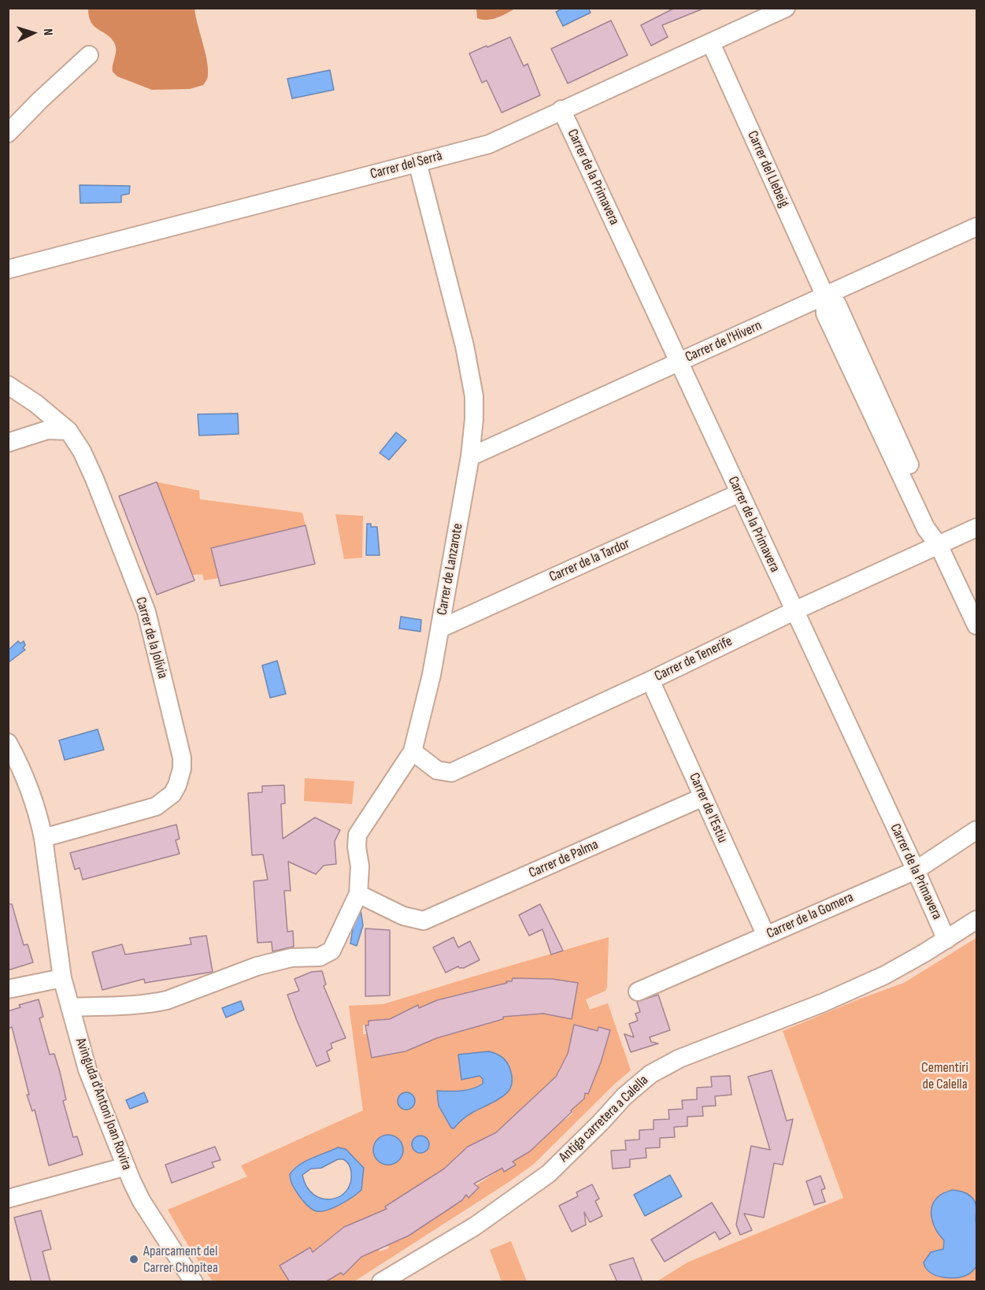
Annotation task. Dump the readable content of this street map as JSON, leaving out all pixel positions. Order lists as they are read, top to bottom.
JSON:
{
  "streets": {
    "street": [
      "Carrer del Serrà",
      "Carrer del Llebeig",
      "Carrer de la Primavera",
      "Carrer de l'Hivern",
      "Carrer de la Tardor",
      "Carrer de Lanzarote",
      "Carrer de la Jolívia",
      "Carrer de Tenerife",
      "Carrer de l'Estiu",
      "Carrer de Palma",
      "Carrer de la Gomera",
      "Avinguda d'Antoni Joan Rovira",
      "Antiga carretera a Calella"
    ]
  },
  "crossings": [
    ["Carrer del Serrà", "Carrer del Llebeig"],
    ["Carrer del Serrà", "Carrer de la Primavera"],
    ["Carrer del Serrà", "Carrer de Lanzarote"],
    ["Carrer del Llebeig", "Carrer de l'Hivern"],
    ["Carrer del Llebeig", "Carrer de Tenerife"],
    ["Carrer de la Primavera", "Carrer de l'Hivern"],
    ["Carrer de la Primavera", "Carrer de la Tardor"],
    ["Carrer de la Primavera", "Carrer de Tenerife"],
    ["Carrer de la Primavera", "Carrer de la Gomera"],
    ["Carrer de la Primavera", "Antiga carretera a Calella"],
    ["Carrer de l'Hivern", "Carrer de Lanzarote"],
    ["Carrer de la Tardor", "Carrer de Lanzarote"],
    ["Carrer de Lanzarote", "Carrer de Tenerife"],
    ["Carrer de Lanzarote", "Carrer de Palma"],
    ["Carrer de Lanzarote", "Avinguda d'Antoni Joan Rovira"],
    ["Carrer de la Jolívia", "Avinguda d'Antoni Joan Rovira"],
    ["Carrer de Tenerife", "Carrer de l'Estiu"],
    ["Carrer de l'Estiu", "Carrer de Palma"],
    ["Carrer de l'Estiu", "Carrer de la Gomera"]
  ],
  "parks": ["Cementiri de Calella"],
  "places": ["Aparcament del Carrer Chopitea"],
  "north": "right"
}
